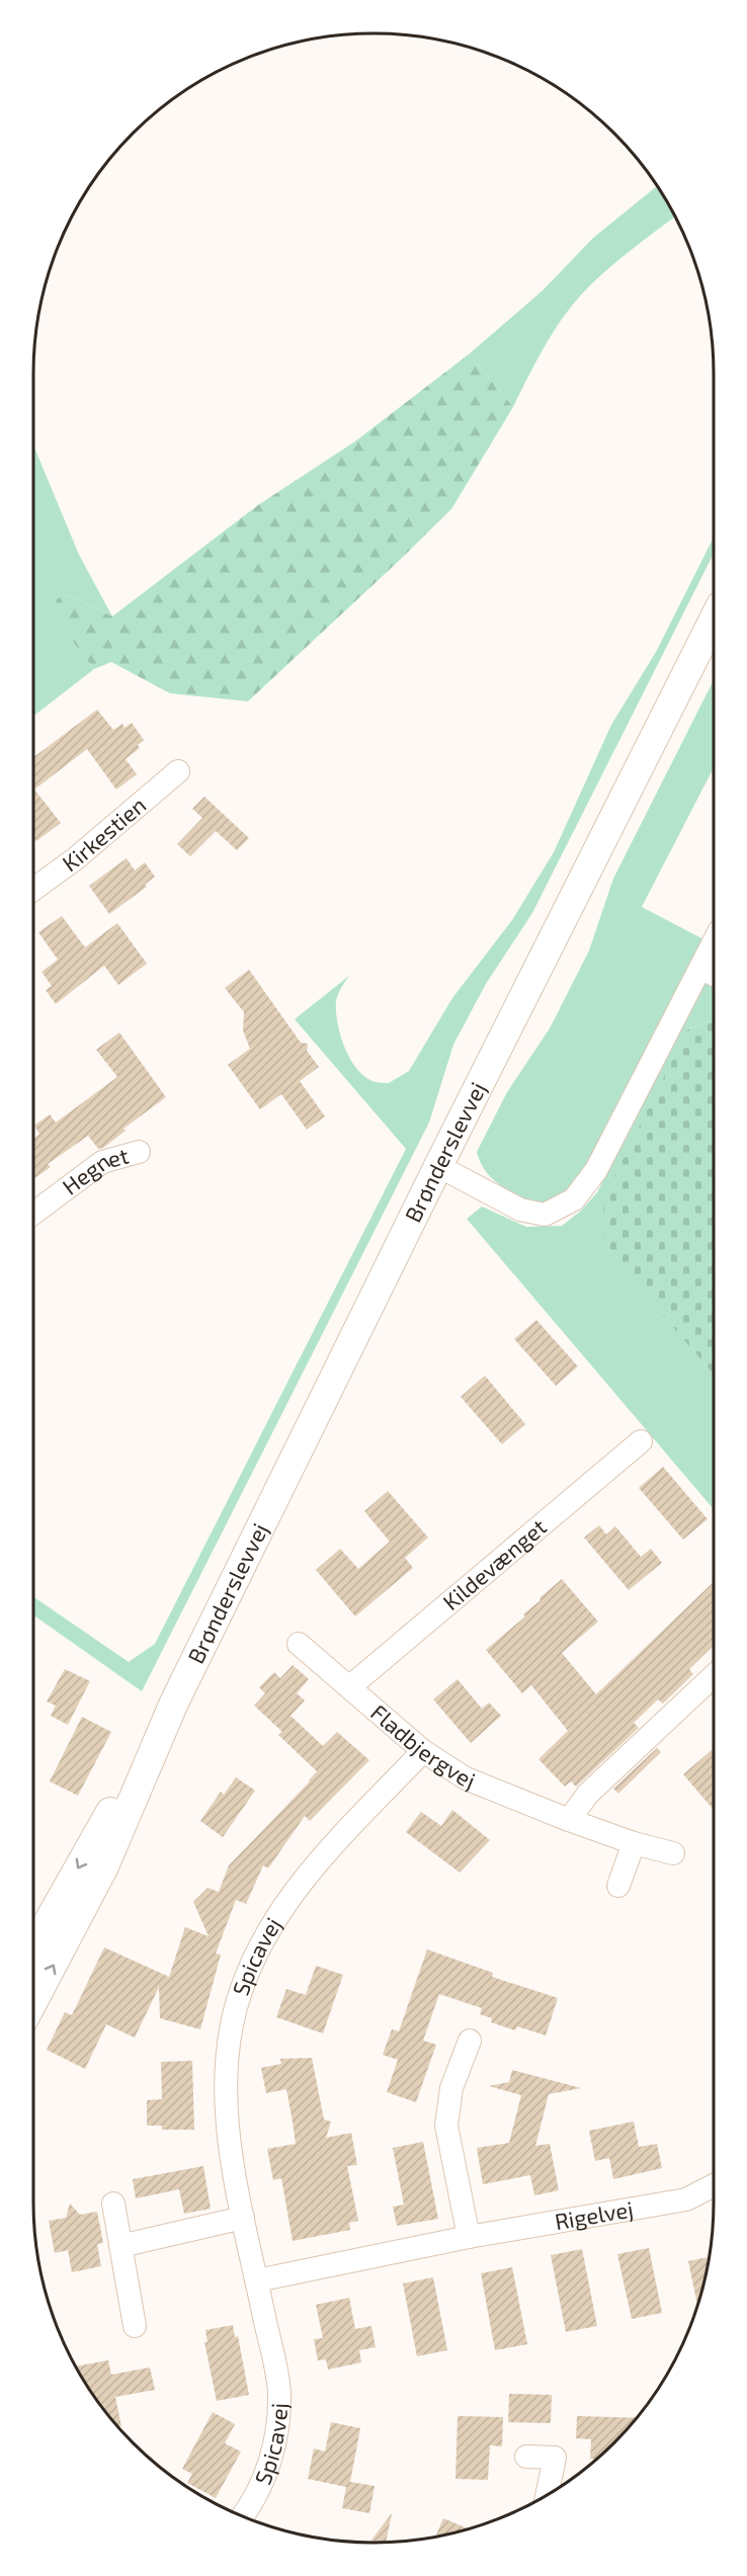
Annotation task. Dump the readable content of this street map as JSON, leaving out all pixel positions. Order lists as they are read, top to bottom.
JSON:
{
  "streets": {
    "main road": ["Brønderslevvej"],
    "street": [
      "Kirkestien",
      "Hegnet",
      "Kildevænget",
      "Fladbjergvej",
      "Spicavej",
      "Rigelvej"
    ]
  },
  "crossings": [
    ["Kildevænget", "Fladbjergvej"],
    ["Fladbjergvej", "Spicavej"],
    ["Spicavej", "Rigelvej"]
  ]
}
